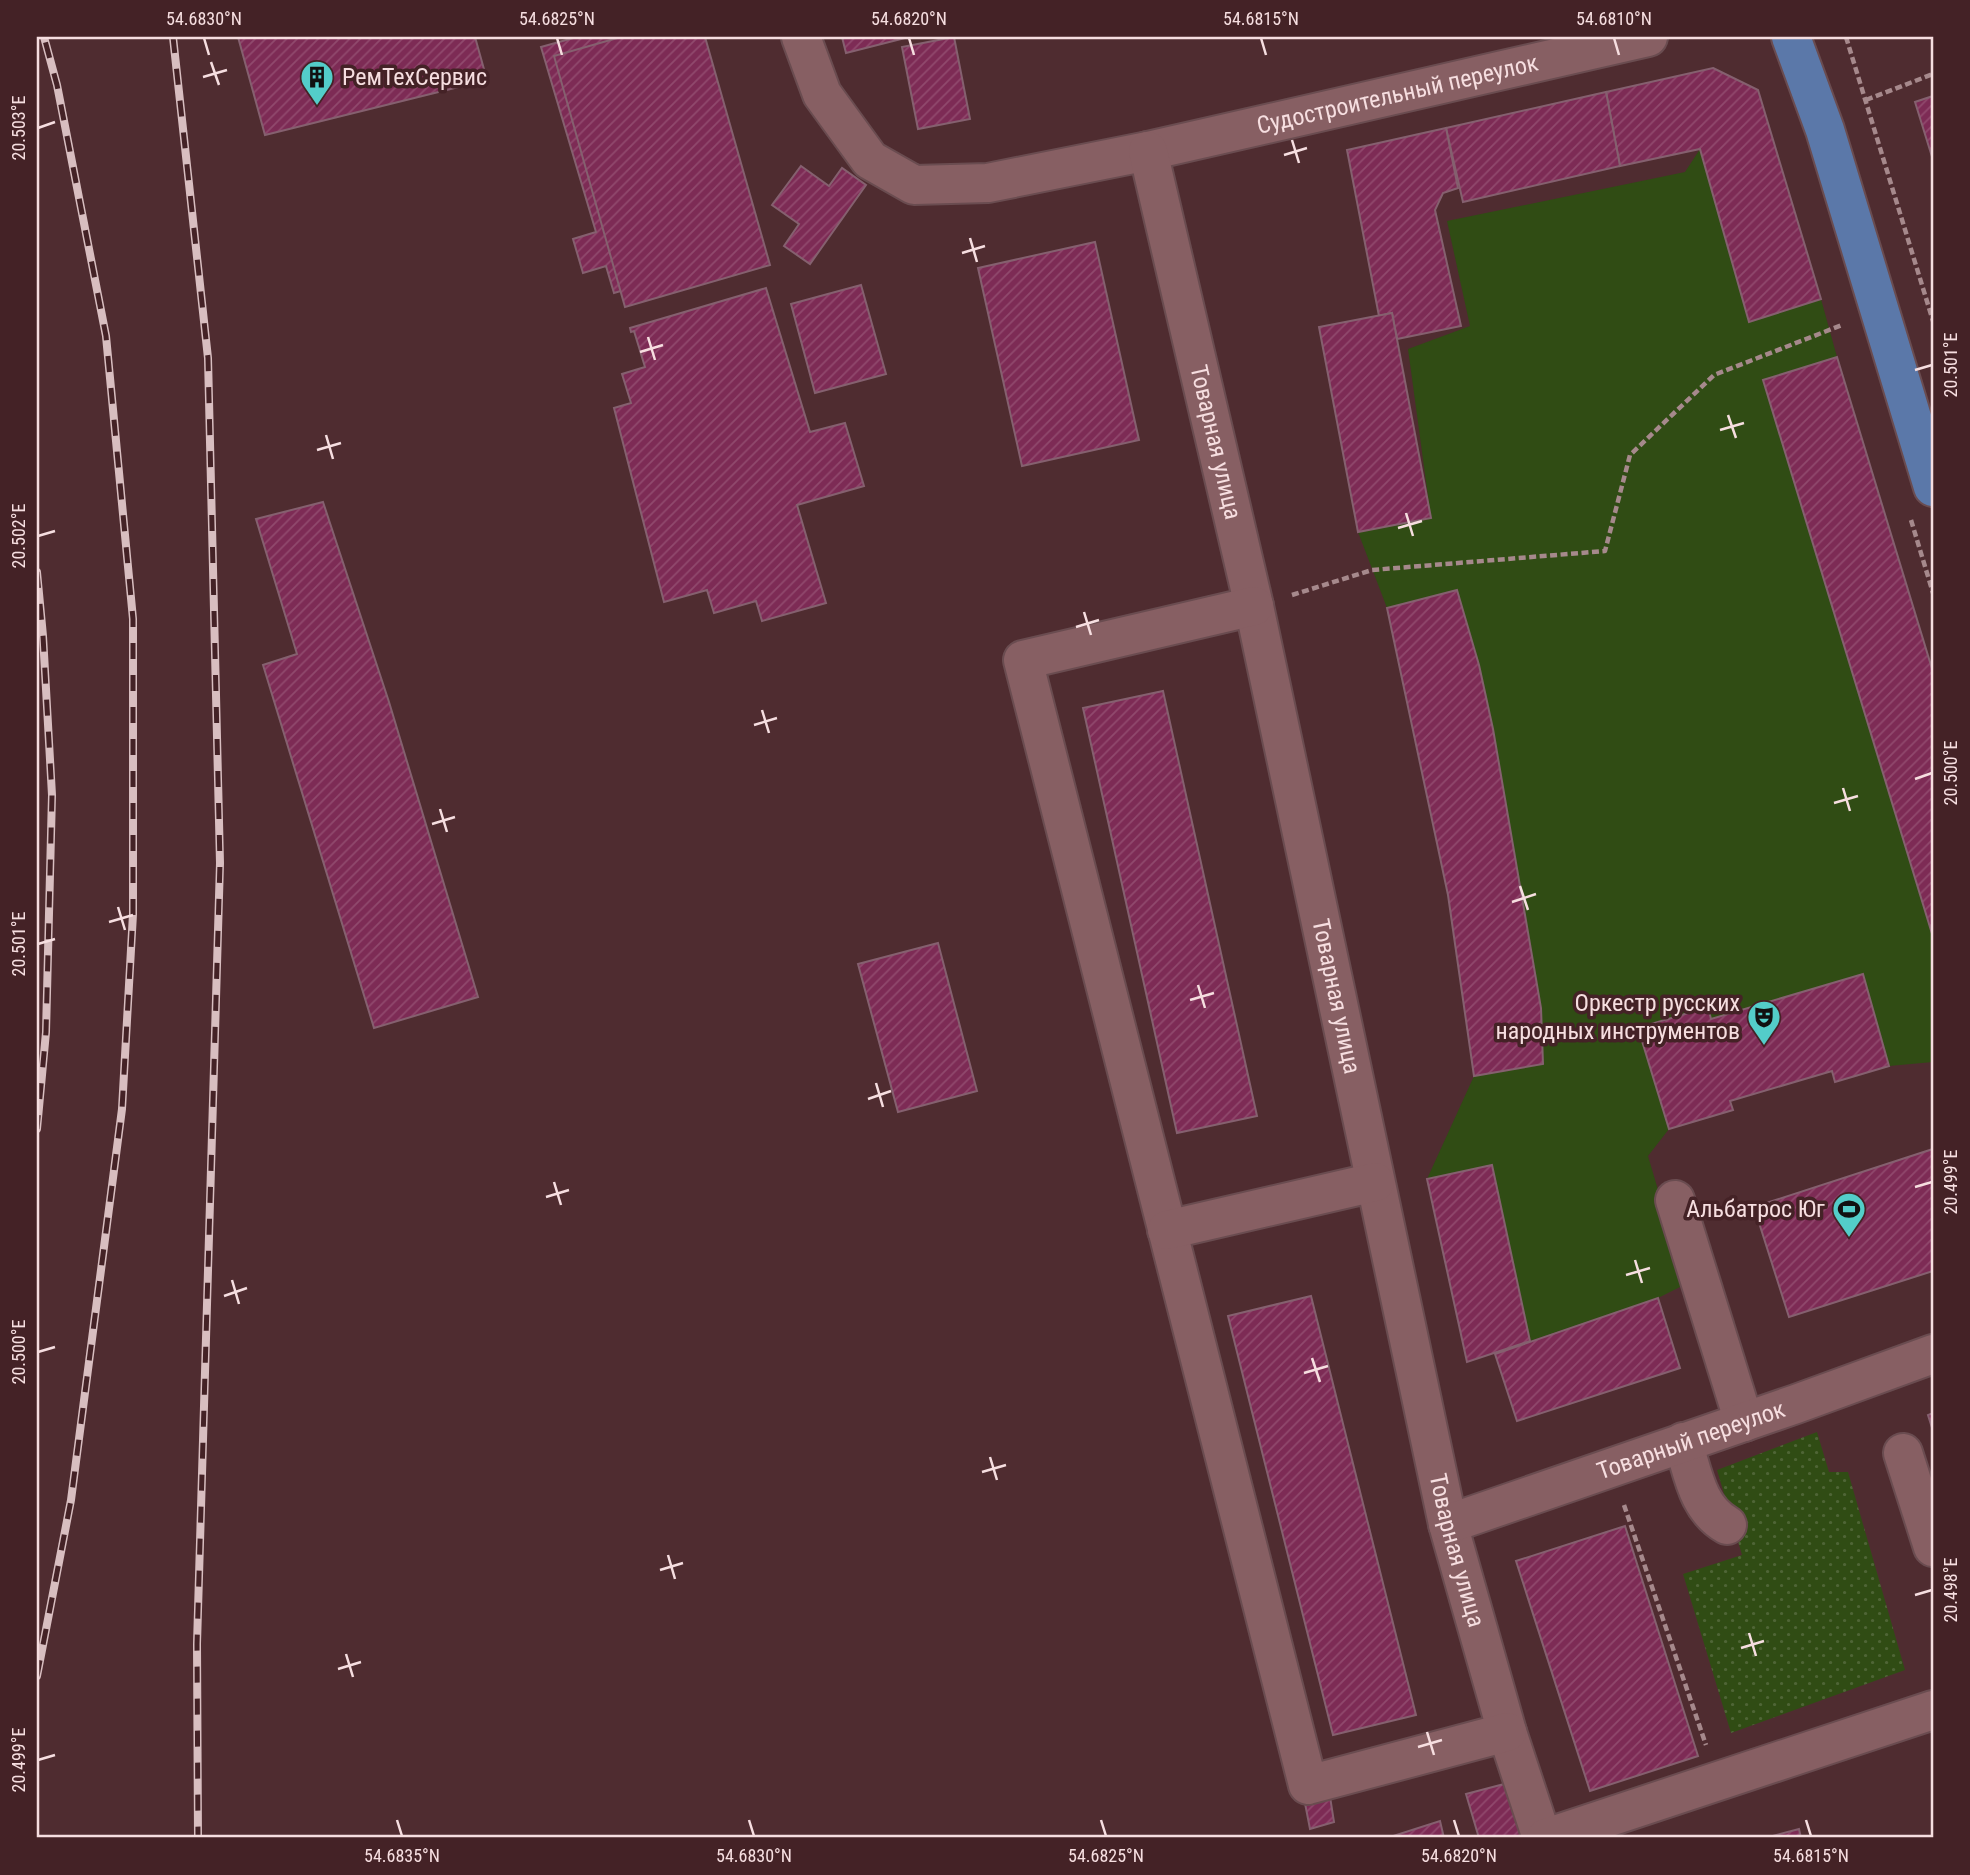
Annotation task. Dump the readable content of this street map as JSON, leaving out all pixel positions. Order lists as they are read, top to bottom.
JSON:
{
  "streets": {
    "street": ["Судостроительный переулок", "Товарная улица", "Товарный переулок"]
  },
  "crossings": [
    ["Судостроительный переулок", "Товарная улица"],
    ["Товарная улица", "Товарный переулок"]
  ],
  "places": {
    "building": ["РемТехСервис"],
    "theatre": ["Оркестр русских народных инструментов"],
    "sports": ["Альбатрос Юг"]
  },
  "coordinates": [
    "54.6830°N",
    "54.6825°N",
    "54.6820°N",
    "54.6815°N",
    "54.6810°N",
    "20.503°E",
    "20.501°E",
    "20.502°E",
    "20.500°E",
    "20.499°E",
    "20.498°E",
    "54.6835°N"
  ]
}
